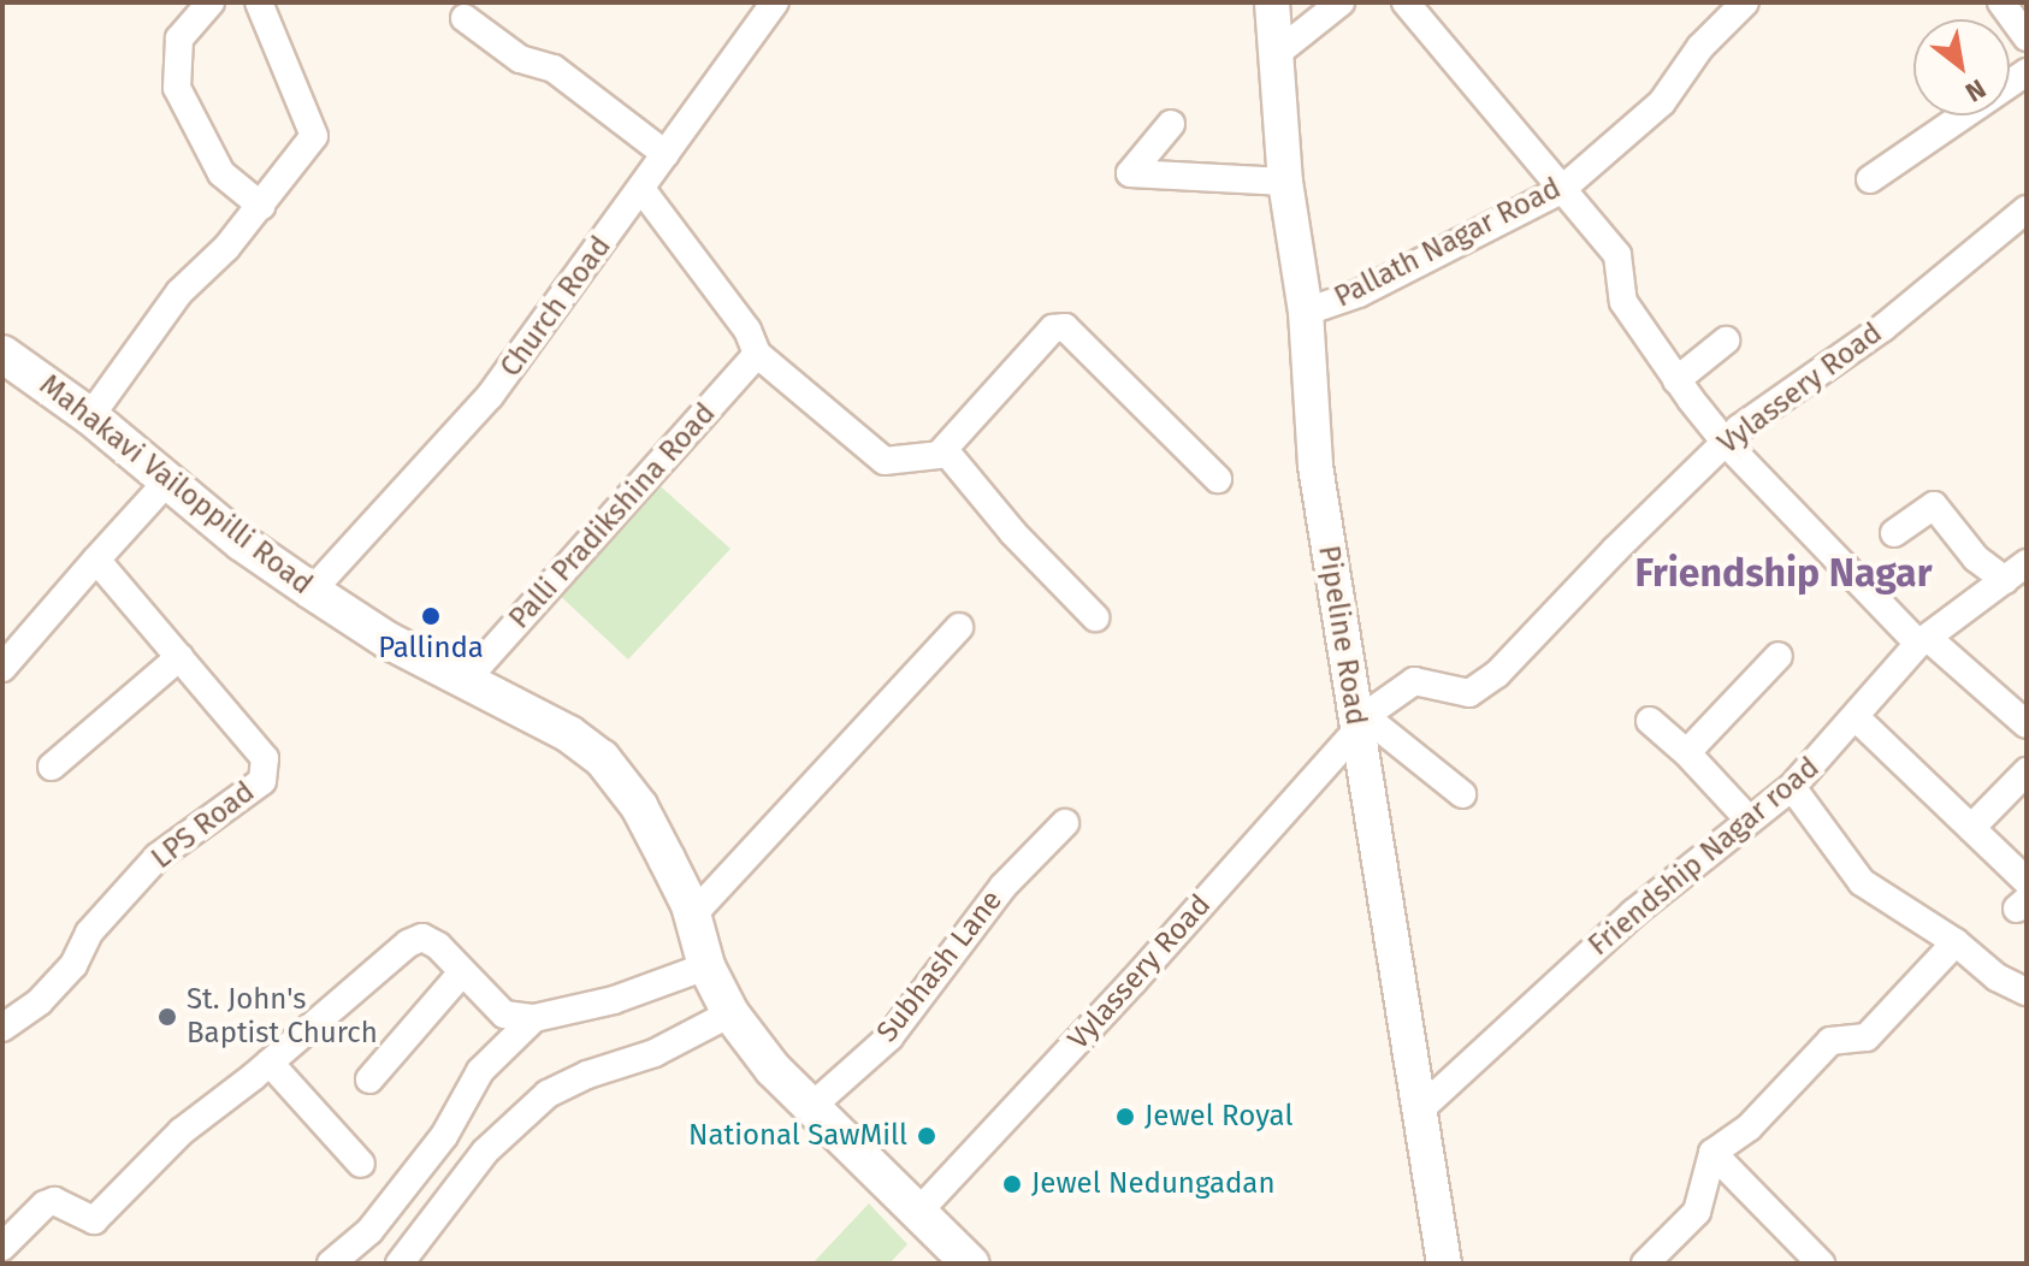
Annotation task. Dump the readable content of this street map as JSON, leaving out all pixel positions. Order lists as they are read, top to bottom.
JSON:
{
  "streets": {
    "main road": ["Mahakavi Vailoppilli Road"],
    "street": [
      "Pallath Nagar Road",
      "Church Road",
      "Vylassery Road",
      "Palli Pradikshina Road",
      "Pipeline Road",
      "LPS Road",
      "Friendship Nagar road",
      "Subhash Lane"
    ]
  },
  "crossings": [
    ["Pallath Nagar Road", "Pipeline Road"],
    ["Church Road", "Mahakavi Vailoppilli Road"],
    ["Vylassery Road", "Mahakavi Vailoppilli Road"],
    ["Vylassery Road", "Pipeline Road"],
    ["Mahakavi Vailoppilli Road", "Palli Pradikshina Road"],
    ["Mahakavi Vailoppilli Road", "Subhash Lane"],
    ["Pipeline Road", "Friendship Nagar road"]
  ],
  "districts": ["Friendship Nagar"],
  "places": [
    "Pallinda",
    "St. John's Baptist Church",
    "Jewel Royal",
    "National SawMill",
    "Jewel Nedungadan"
  ],
  "north": "bottom right"
}
